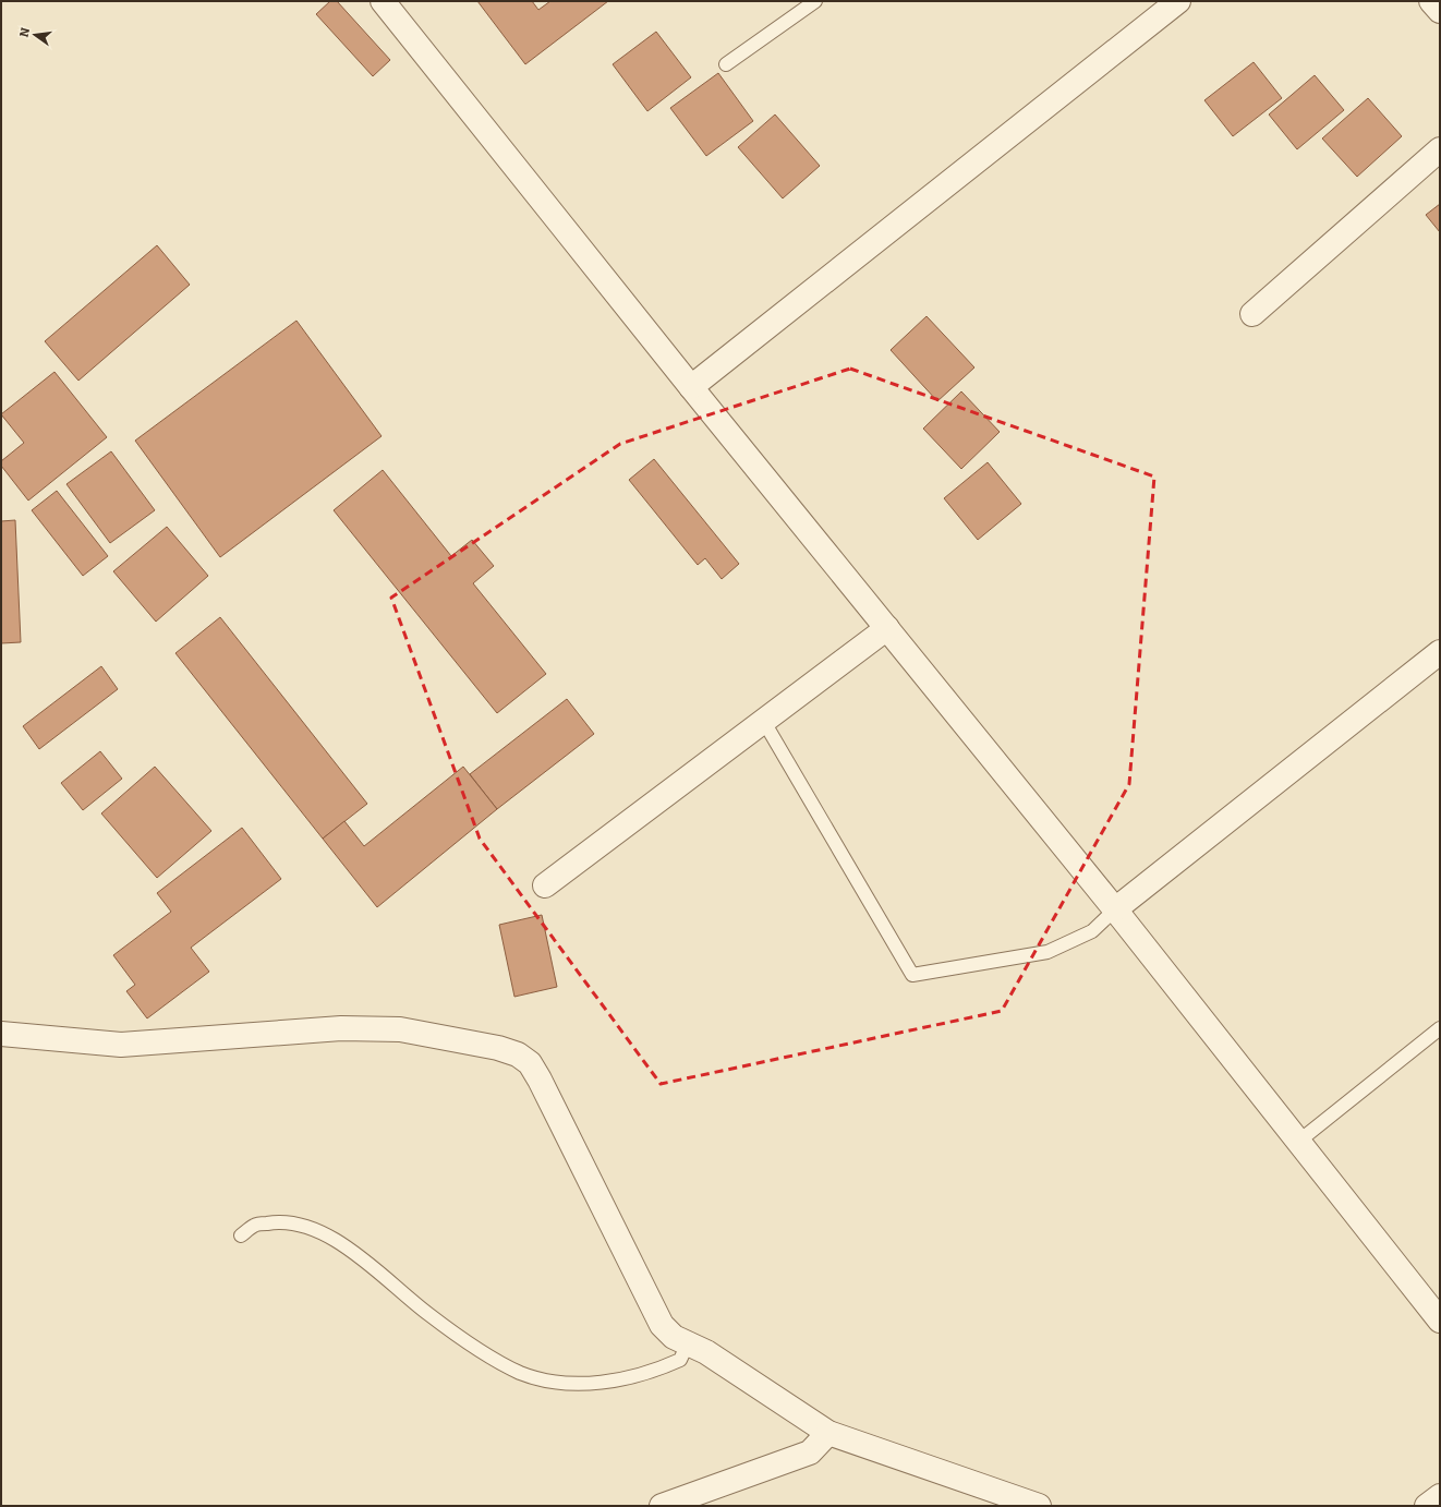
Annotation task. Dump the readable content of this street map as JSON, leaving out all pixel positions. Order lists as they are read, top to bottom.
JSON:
{
  "north": "left"
}
